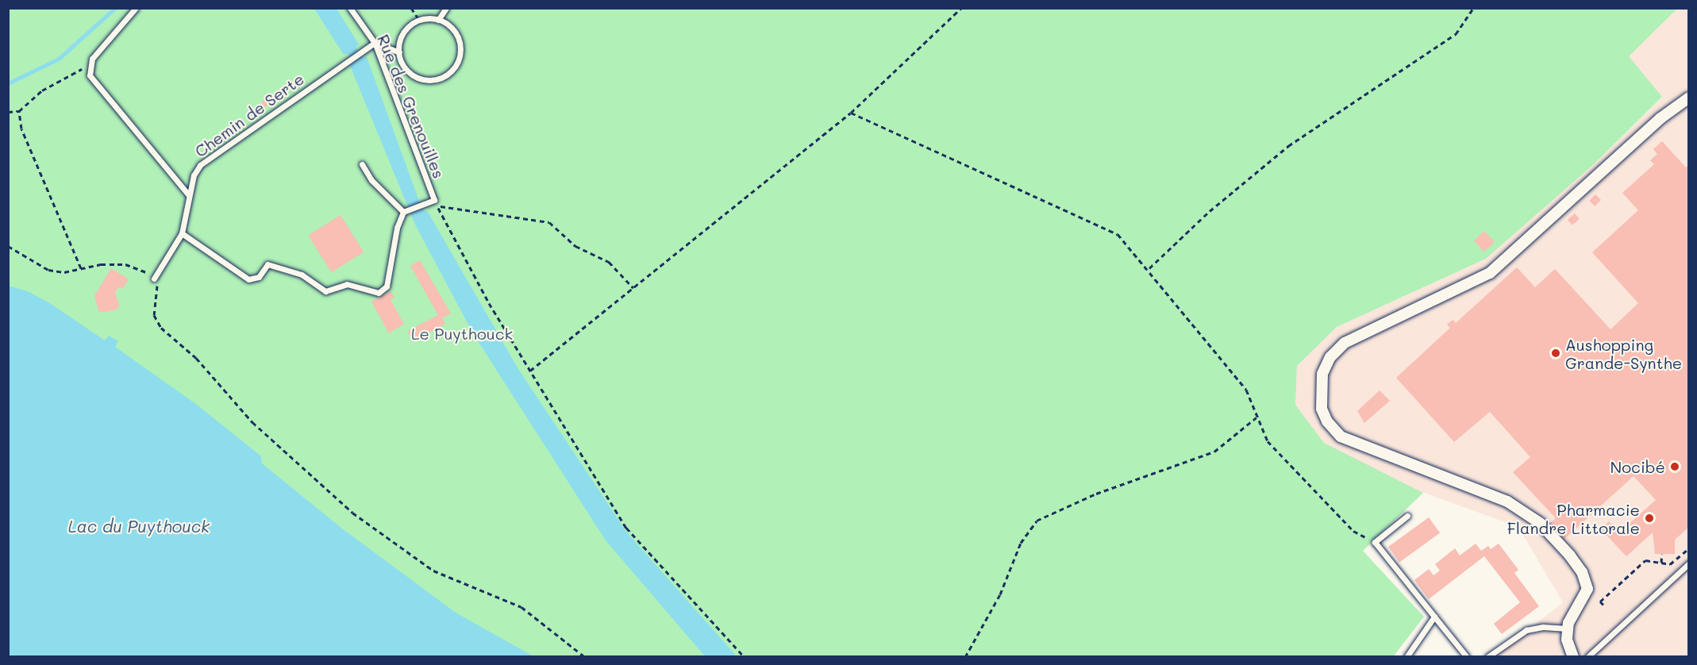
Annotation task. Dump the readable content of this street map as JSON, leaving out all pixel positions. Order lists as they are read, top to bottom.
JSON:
{
  "streets": {
    "lane": ["Rue des Grenouilles", "Chemin de Serte"]
  },
  "crossings": [
    ["Rue des Grenouilles", "Chemin de Serte"]
  ],
  "water": ["Lac du Puythouck"],
  "parks": ["Le Puythouck"],
  "places": ["Aushopping Grande-Synthe", "Nocibé", "Pharmacie Flandre Littorale"]
}
